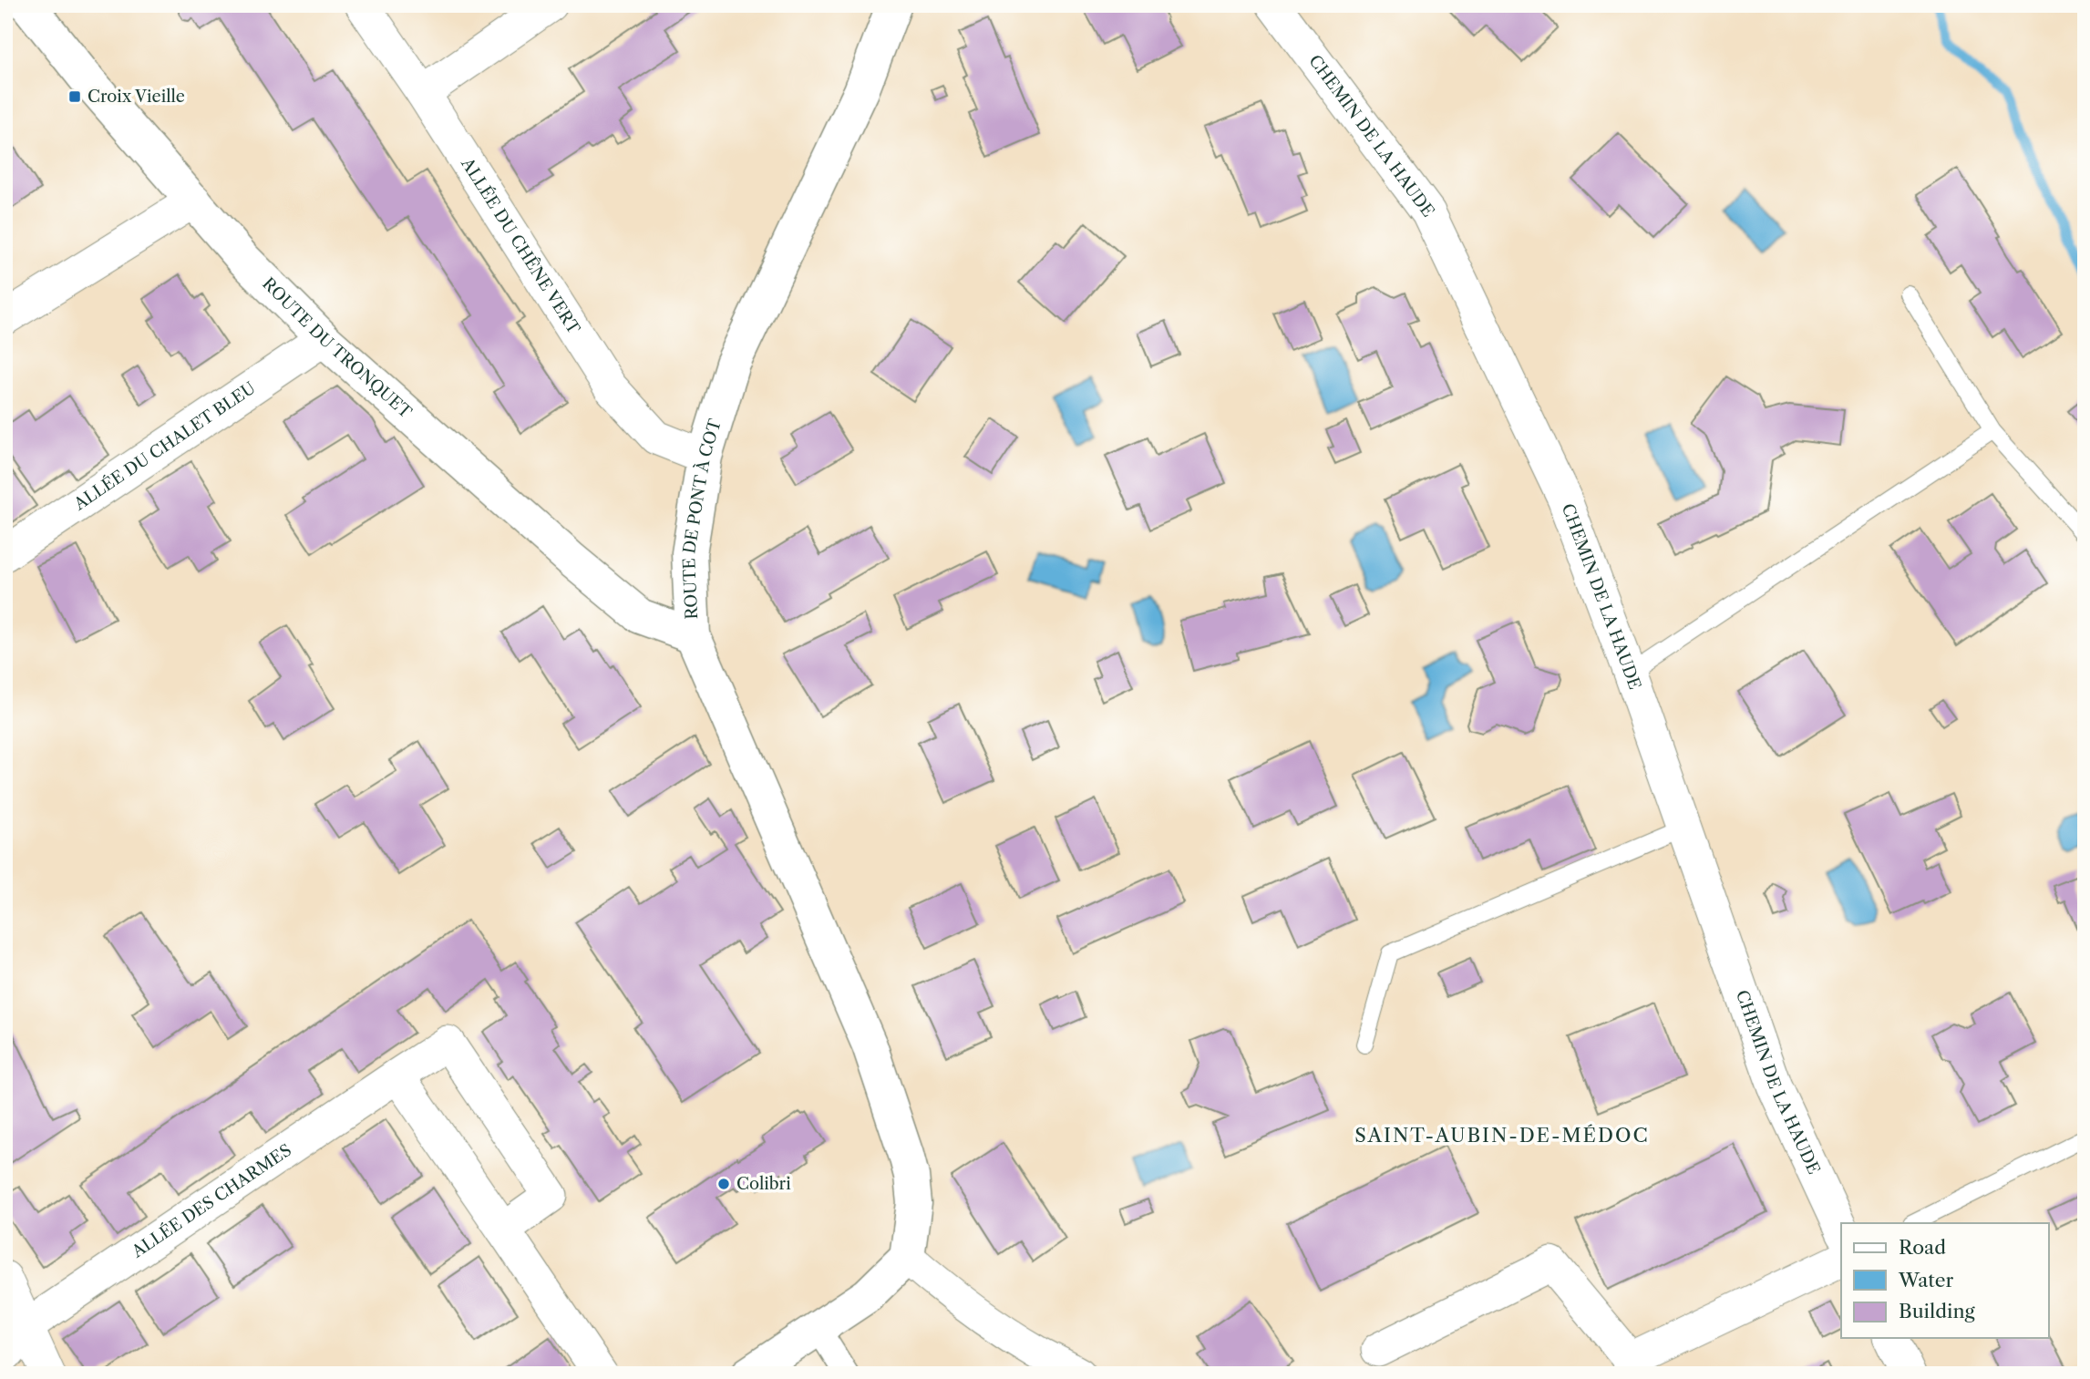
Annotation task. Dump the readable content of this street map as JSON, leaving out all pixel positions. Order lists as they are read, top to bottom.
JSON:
{
  "streets": {
    "street": [
      "CHEMIN DE LA HAUDE",
      "ALLÉE DU CHÊNE VERT",
      "ROUTE DU TRONQUET",
      "ALLÉE DU CHALET BLEU",
      "ROUTE DE PONT À COT",
      "ALLÉE DES CHARMES"
    ]
  },
  "crossings": [
    ["ALLÉE DU CHÊNE VERT", "ROUTE DE PONT À COT"],
    ["ROUTE DU TRONQUET", "ALLÉE DU CHALET BLEU"],
    ["ROUTE DU TRONQUET", "ROUTE DE PONT À COT"]
  ],
  "districts": ["SAINT-AUBIN-DE-MÉDOC"],
  "places": {
    "transit": ["Croix Vieille"],
    "other": ["Colibri"]
  },
  "legend": ["Road", "Water", "Building"]
}
